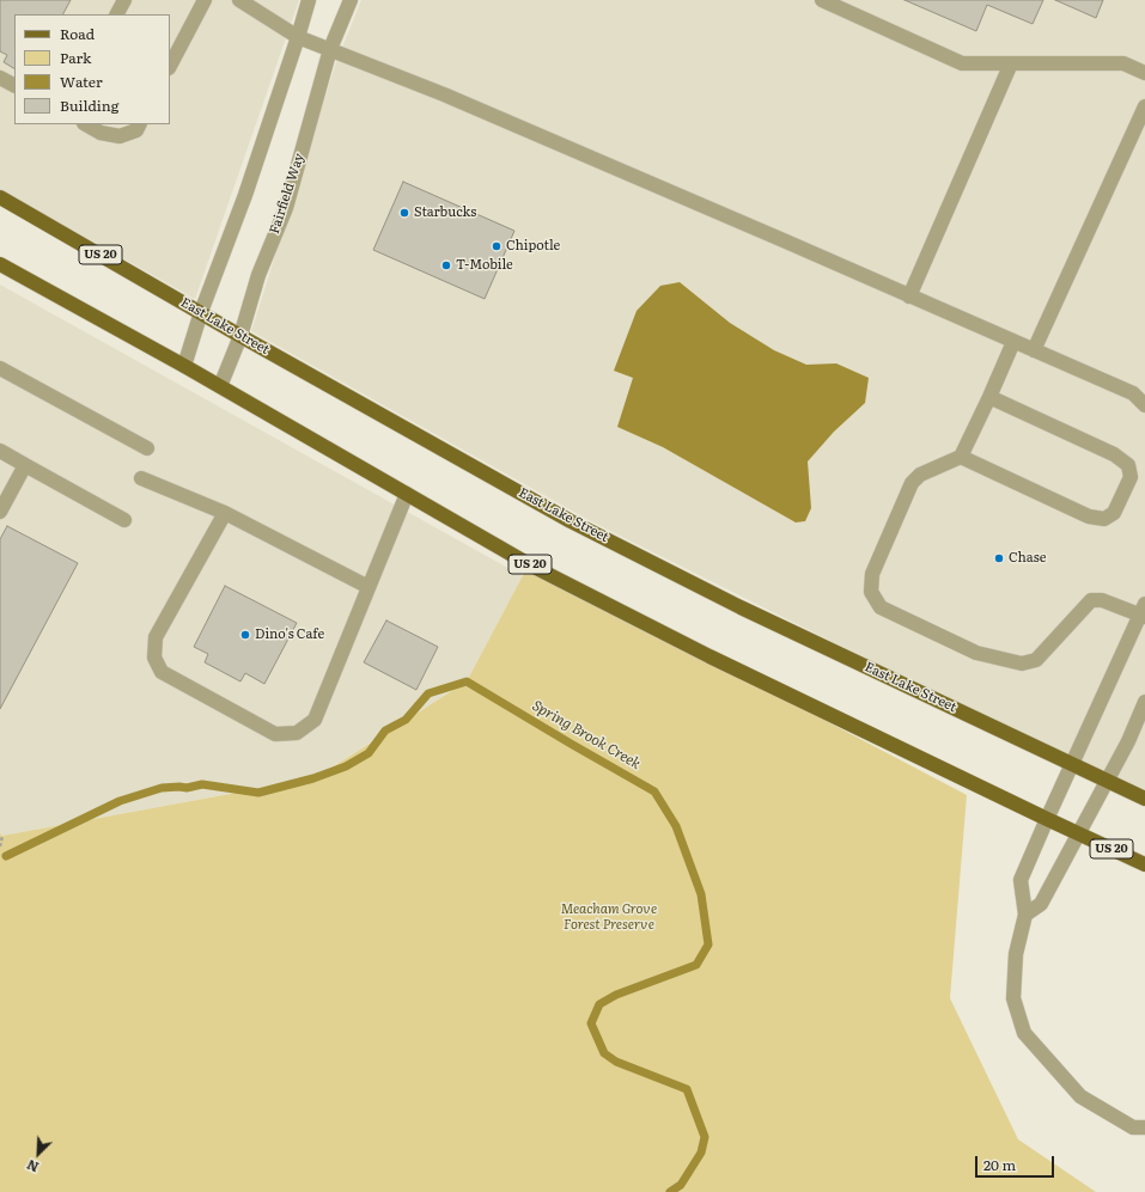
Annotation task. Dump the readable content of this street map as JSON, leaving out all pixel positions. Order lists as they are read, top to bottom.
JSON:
{
  "streets": {
    "main road": ["US 20", "East Lake Street"],
    "street": ["Fairfield Way"]
  },
  "crossings": [
    ["Fairfield Way", "US 20"],
    ["Fairfield Way", "East Lake Street"]
  ],
  "water": ["Spring Brook Creek"],
  "parks": ["Meacham Grove Forest Preserve"],
  "places": [
    "Starbucks",
    "Chipotle",
    "T-Mobile",
    "Chase",
    "Dino's Cafe"
  ],
  "legend": [
    "Road",
    "Park",
    "Water",
    "Building"
  ],
  "scale_bar": "20 m",
  "north": "bottom left"
}
